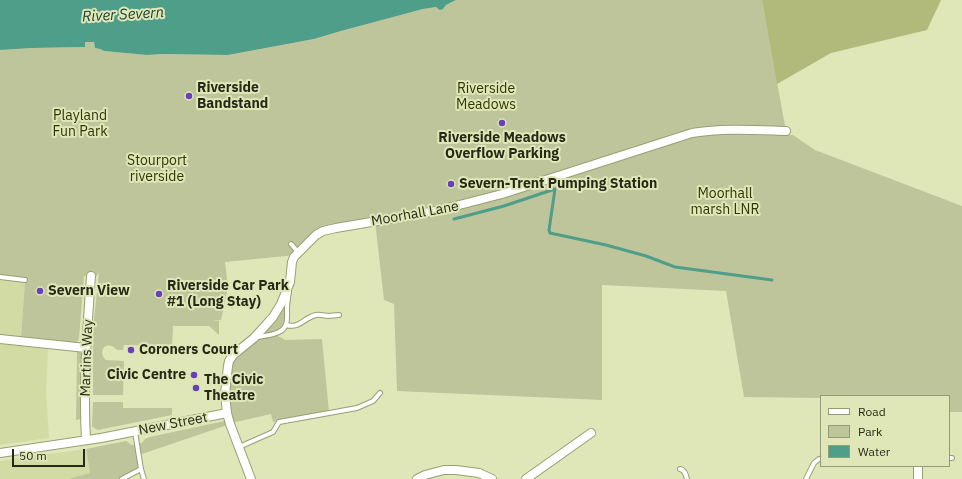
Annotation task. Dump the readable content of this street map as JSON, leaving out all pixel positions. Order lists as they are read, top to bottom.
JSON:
{
  "streets": {
    "street": ["Moorhall Lane", "Martins Way", "New Street"]
  },
  "crossings": [
    ["Moorhall Lane", "New Street"],
    ["Martins Way", "New Street"]
  ],
  "water": ["River Severn"],
  "parks": [
    "Riverside Meadows",
    "Playland Fun Park",
    "Stourport riverside",
    "Moorhall marsh LNR"
  ],
  "places": [
    "Riverside Bandstand",
    "Riverside Meadows Overflow Parking",
    "Severn-Trent Pumping Station",
    "Severn View",
    "Riverside Car Park #1 (Long Stay)",
    "Coroners Court",
    "Civic Centre",
    "The Civic Theatre"
  ],
  "legend": ["Road", "Park", "Water"],
  "scale_bar": "50 m"
}
